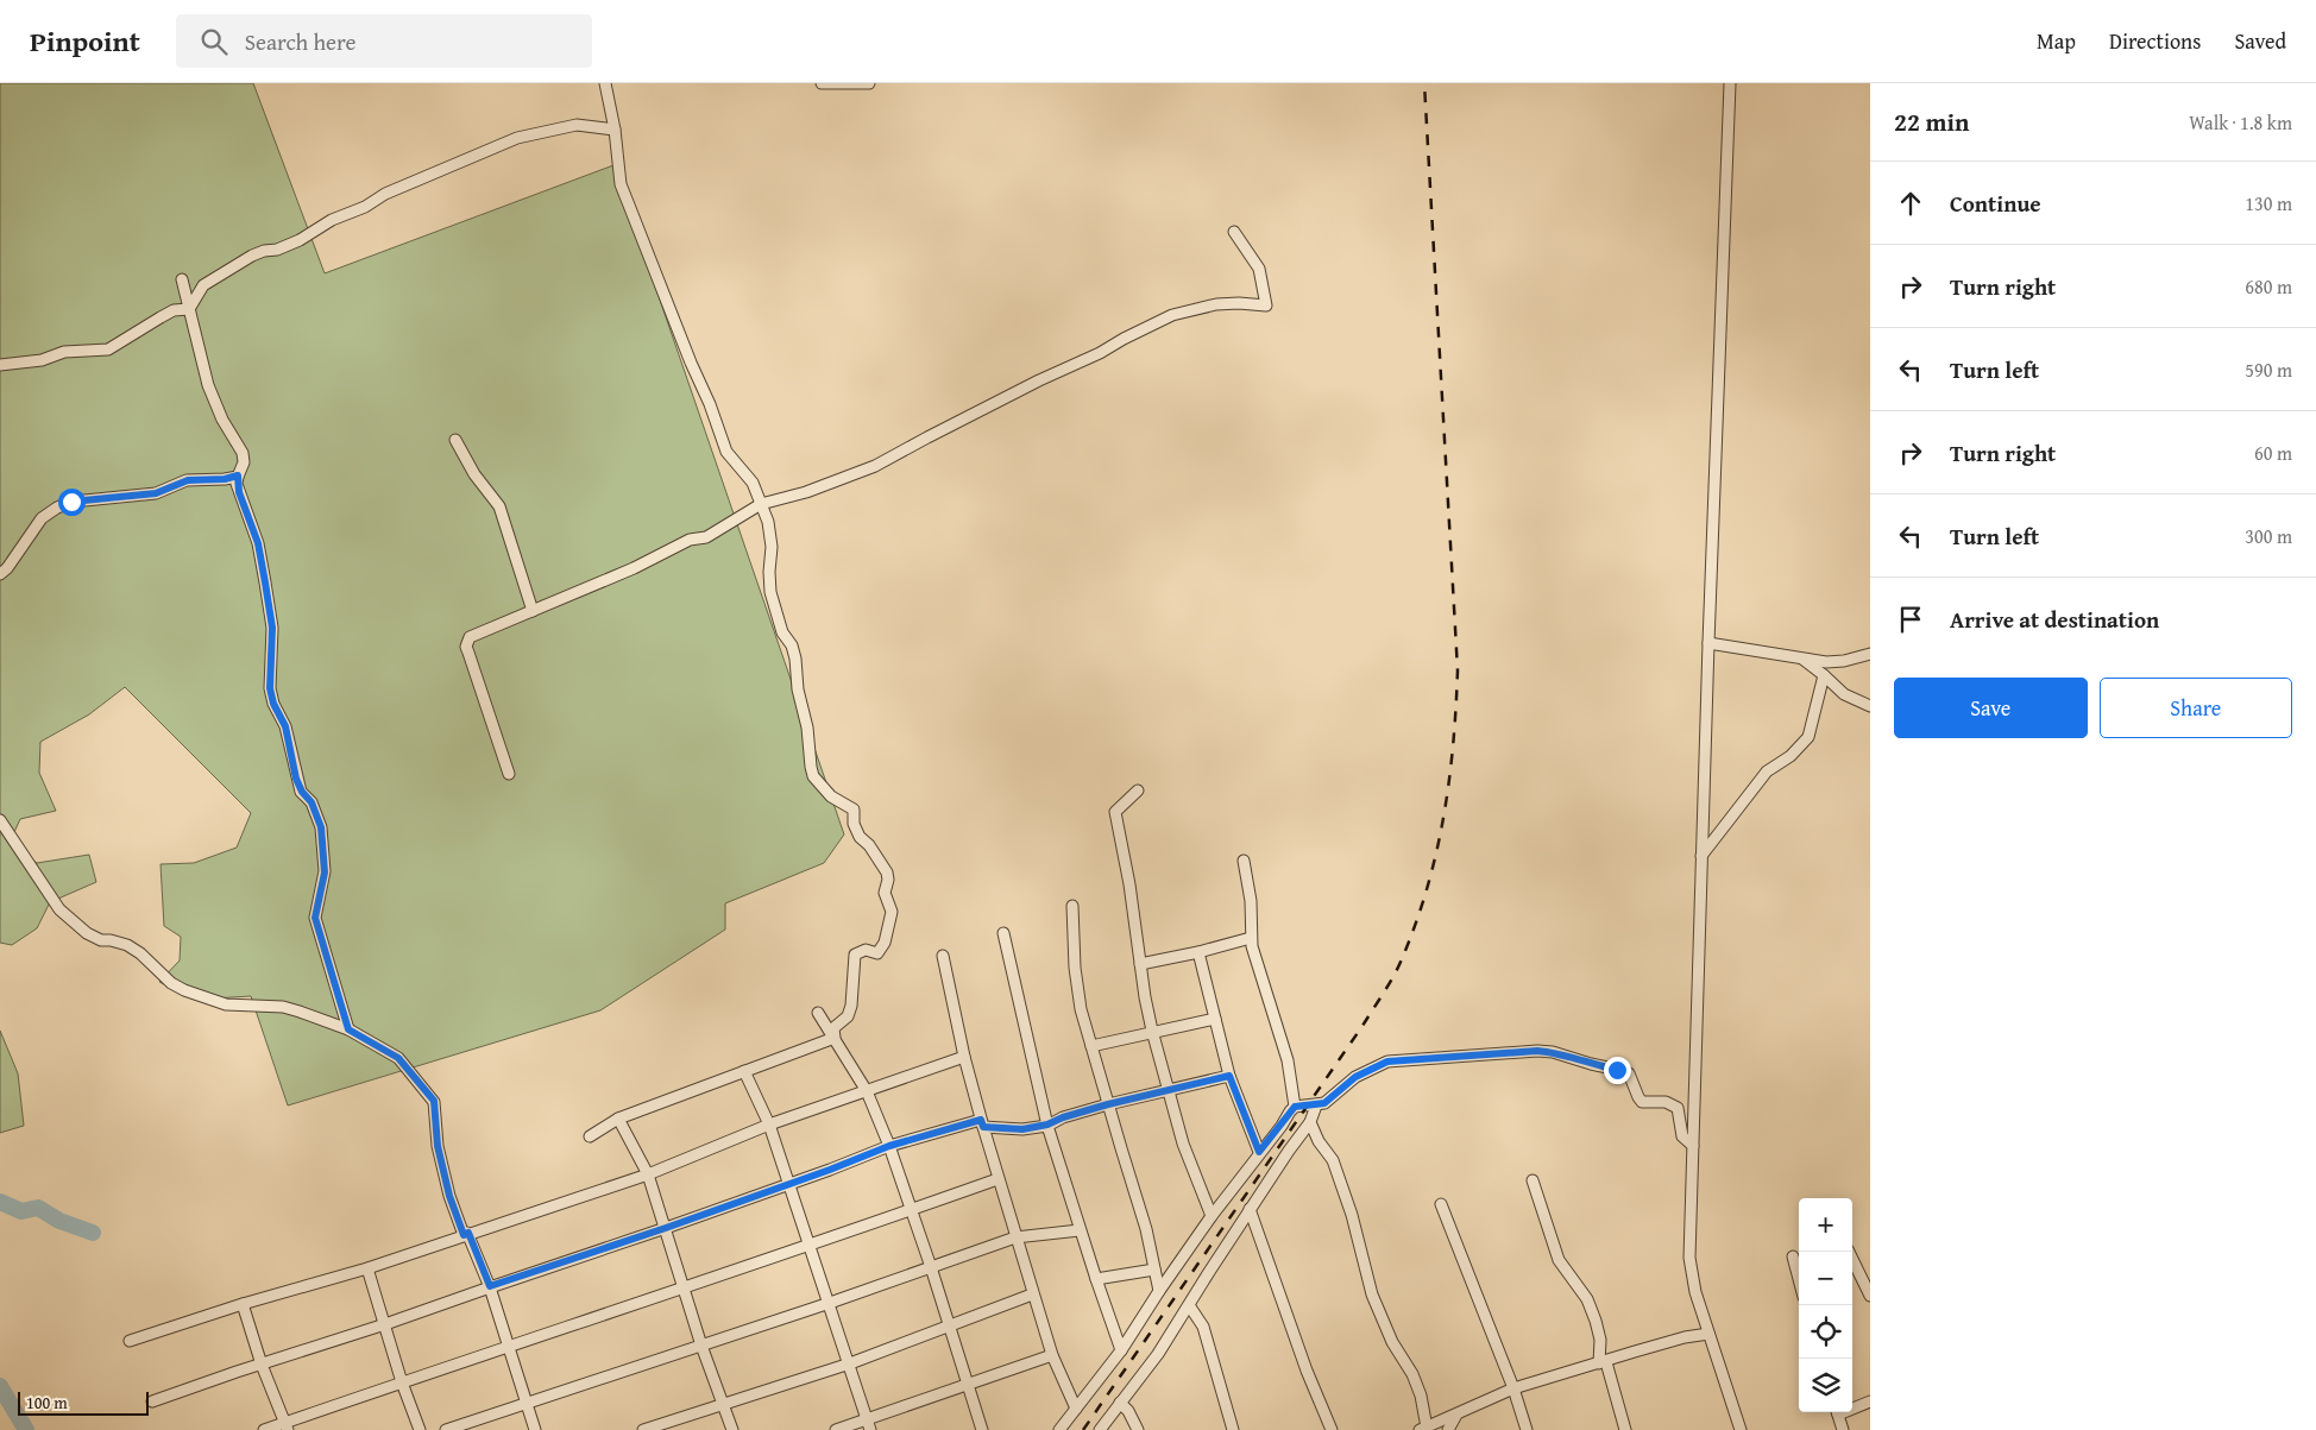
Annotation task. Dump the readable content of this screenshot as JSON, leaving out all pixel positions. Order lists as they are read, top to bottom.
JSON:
{
  "scale_bar": "100 m",
  "page": {
    "header": "Pinpoint",
    "search": "Search here",
    "nav": ["Map", "Directions", "Saved"],
    "heading": ["22 min", "Walk · 1.8 km"],
    "list": [
      ["Continue", "130 m"],
      ["Turn right", "680 m"],
      ["Turn left", "590 m"],
      ["Turn right", "60 m"],
      ["Turn left", "300 m"],
      "Arrive at destination"
    ],
    "buttons": ["Save", "Share"],
    "map_buttons": ["+", "−"],
    "scale": "100 m"
  }
}
